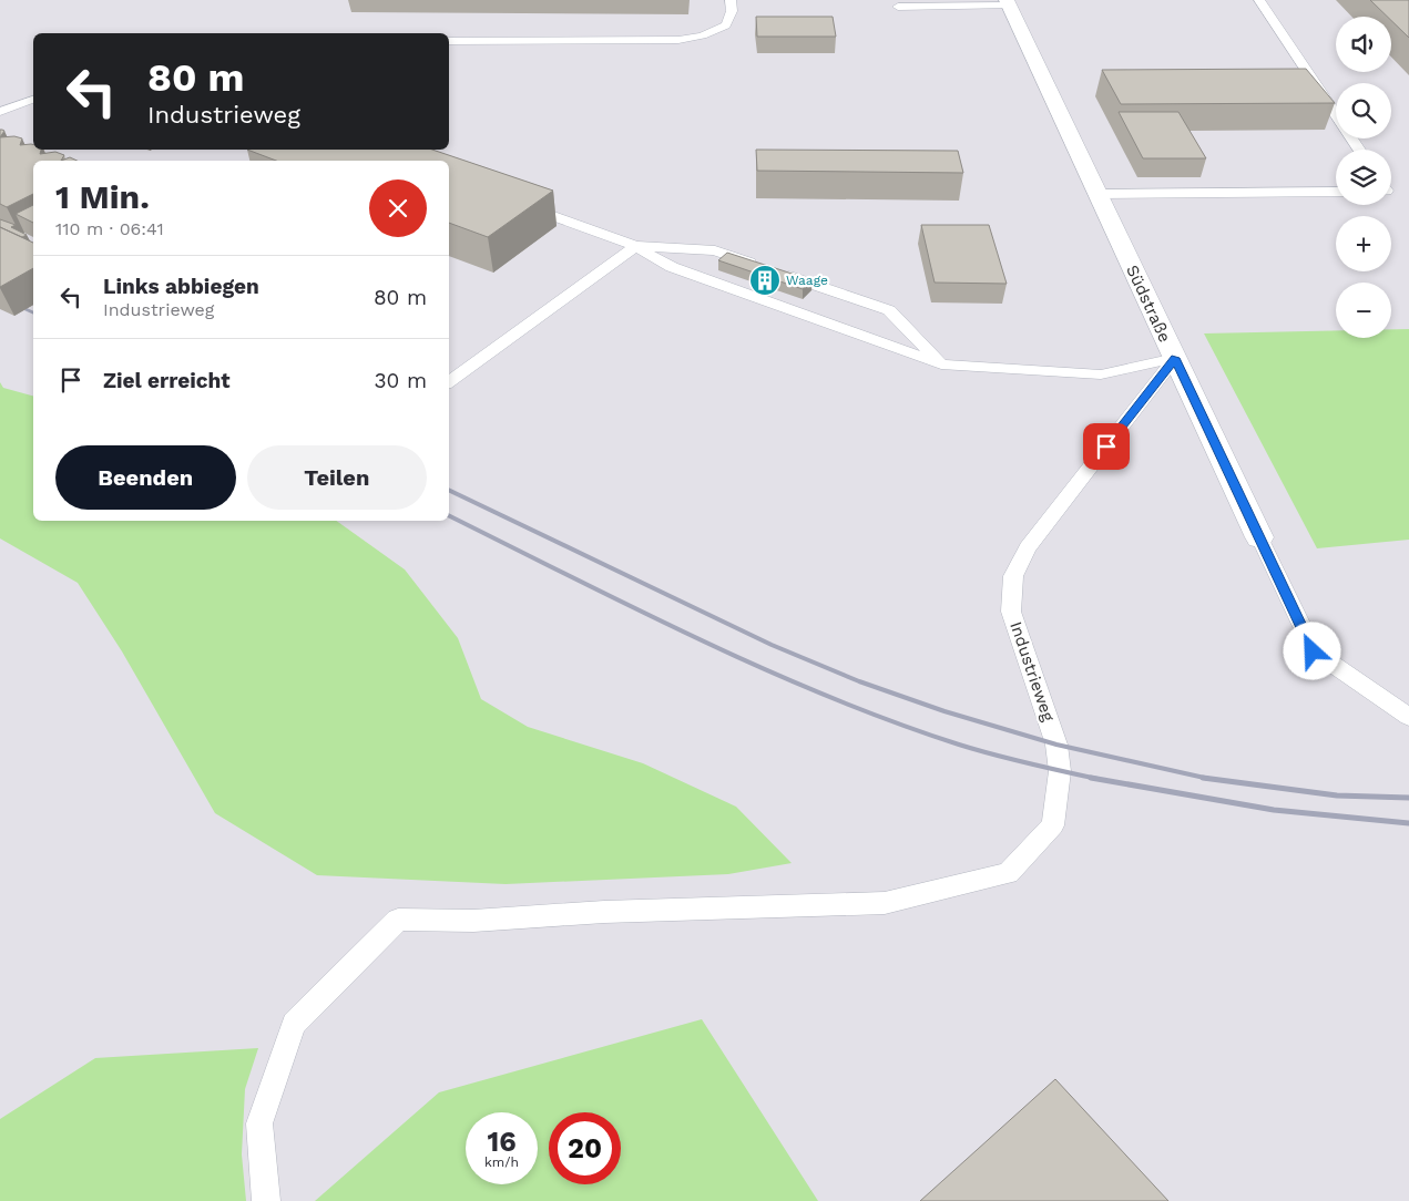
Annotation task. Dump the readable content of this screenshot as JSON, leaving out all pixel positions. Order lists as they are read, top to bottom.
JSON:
{
  "streets": {
    "street": ["Südstraße"],
    "lane": ["Industrieweg"]
  },
  "crossings": [
    ["Südstraße", "Industrieweg"]
  ],
  "places": {
    "building": ["Waage"]
  },
  "page": {
    "map_buttons": ["+", "−"],
    "turn": ["80 m", "Industrieweg"],
    "heading": ["1 Min.", "110 m · 06:41"],
    "list": [
      {
        "name": "Links abbiegen",
        "note": "Industrieweg",
        "value": "80 m"
      },
      {
        "name": "Ziel erreicht",
        "value": "30 m"
      }
    ],
    "buttons": ["Beenden", "Teilen"],
    "speed": "16 km/h",
    "limit": "20"
  }
}
